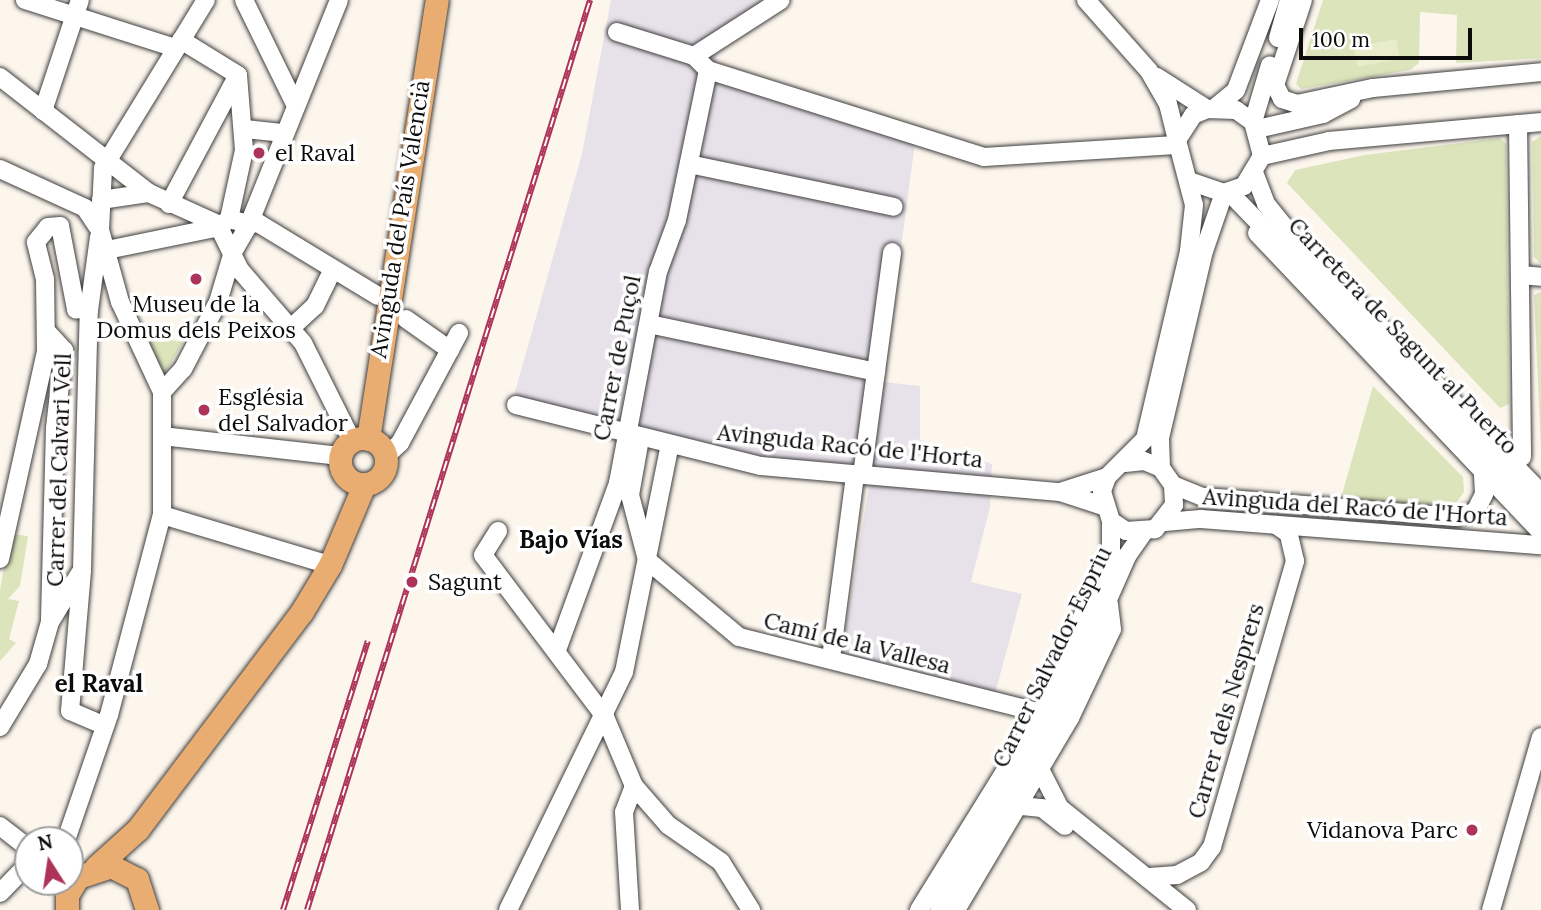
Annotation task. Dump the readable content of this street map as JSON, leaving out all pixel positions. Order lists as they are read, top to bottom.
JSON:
{
  "streets": {
    "main road": ["Avinguda del País Valencià"],
    "street": [
      "Carretera de Sagunt al Puerto",
      "Carrer de Puçol",
      "Avinguda Racó de l'Horta",
      "Carrer del Calvari Vell",
      "Avinguda del Racó de l'Horta",
      "Camí de la Vallesa",
      "Carrer Salvador Espriu",
      "Carrer dels Nesprers"
    ]
  },
  "crossings": [
    ["Carrer de Puçol", "Avinguda Racó de l'Horta"],
    ["Avinguda Racó de l'Horta", "Avinguda del Racó de l'Horta"],
    ["Avinguda Racó de l'Horta", "Carrer Salvador Espriu"],
    ["Avinguda del Racó de l'Horta", "Carrer Salvador Espriu"],
    ["Avinguda del Racó de l'Horta", "Carrer dels Nesprers"],
    ["Camí de la Vallesa", "Carrer Salvador Espriu"]
  ],
  "districts": ["Bajo Vías", "el Raval"],
  "places": [
    "el Raval",
    "Museu de la Domus dels Peixos",
    "Església del Salvador",
    "Sagunt",
    "Vidanova Parc"
  ],
  "scale_bar": "100 m",
  "north": "top"
}
